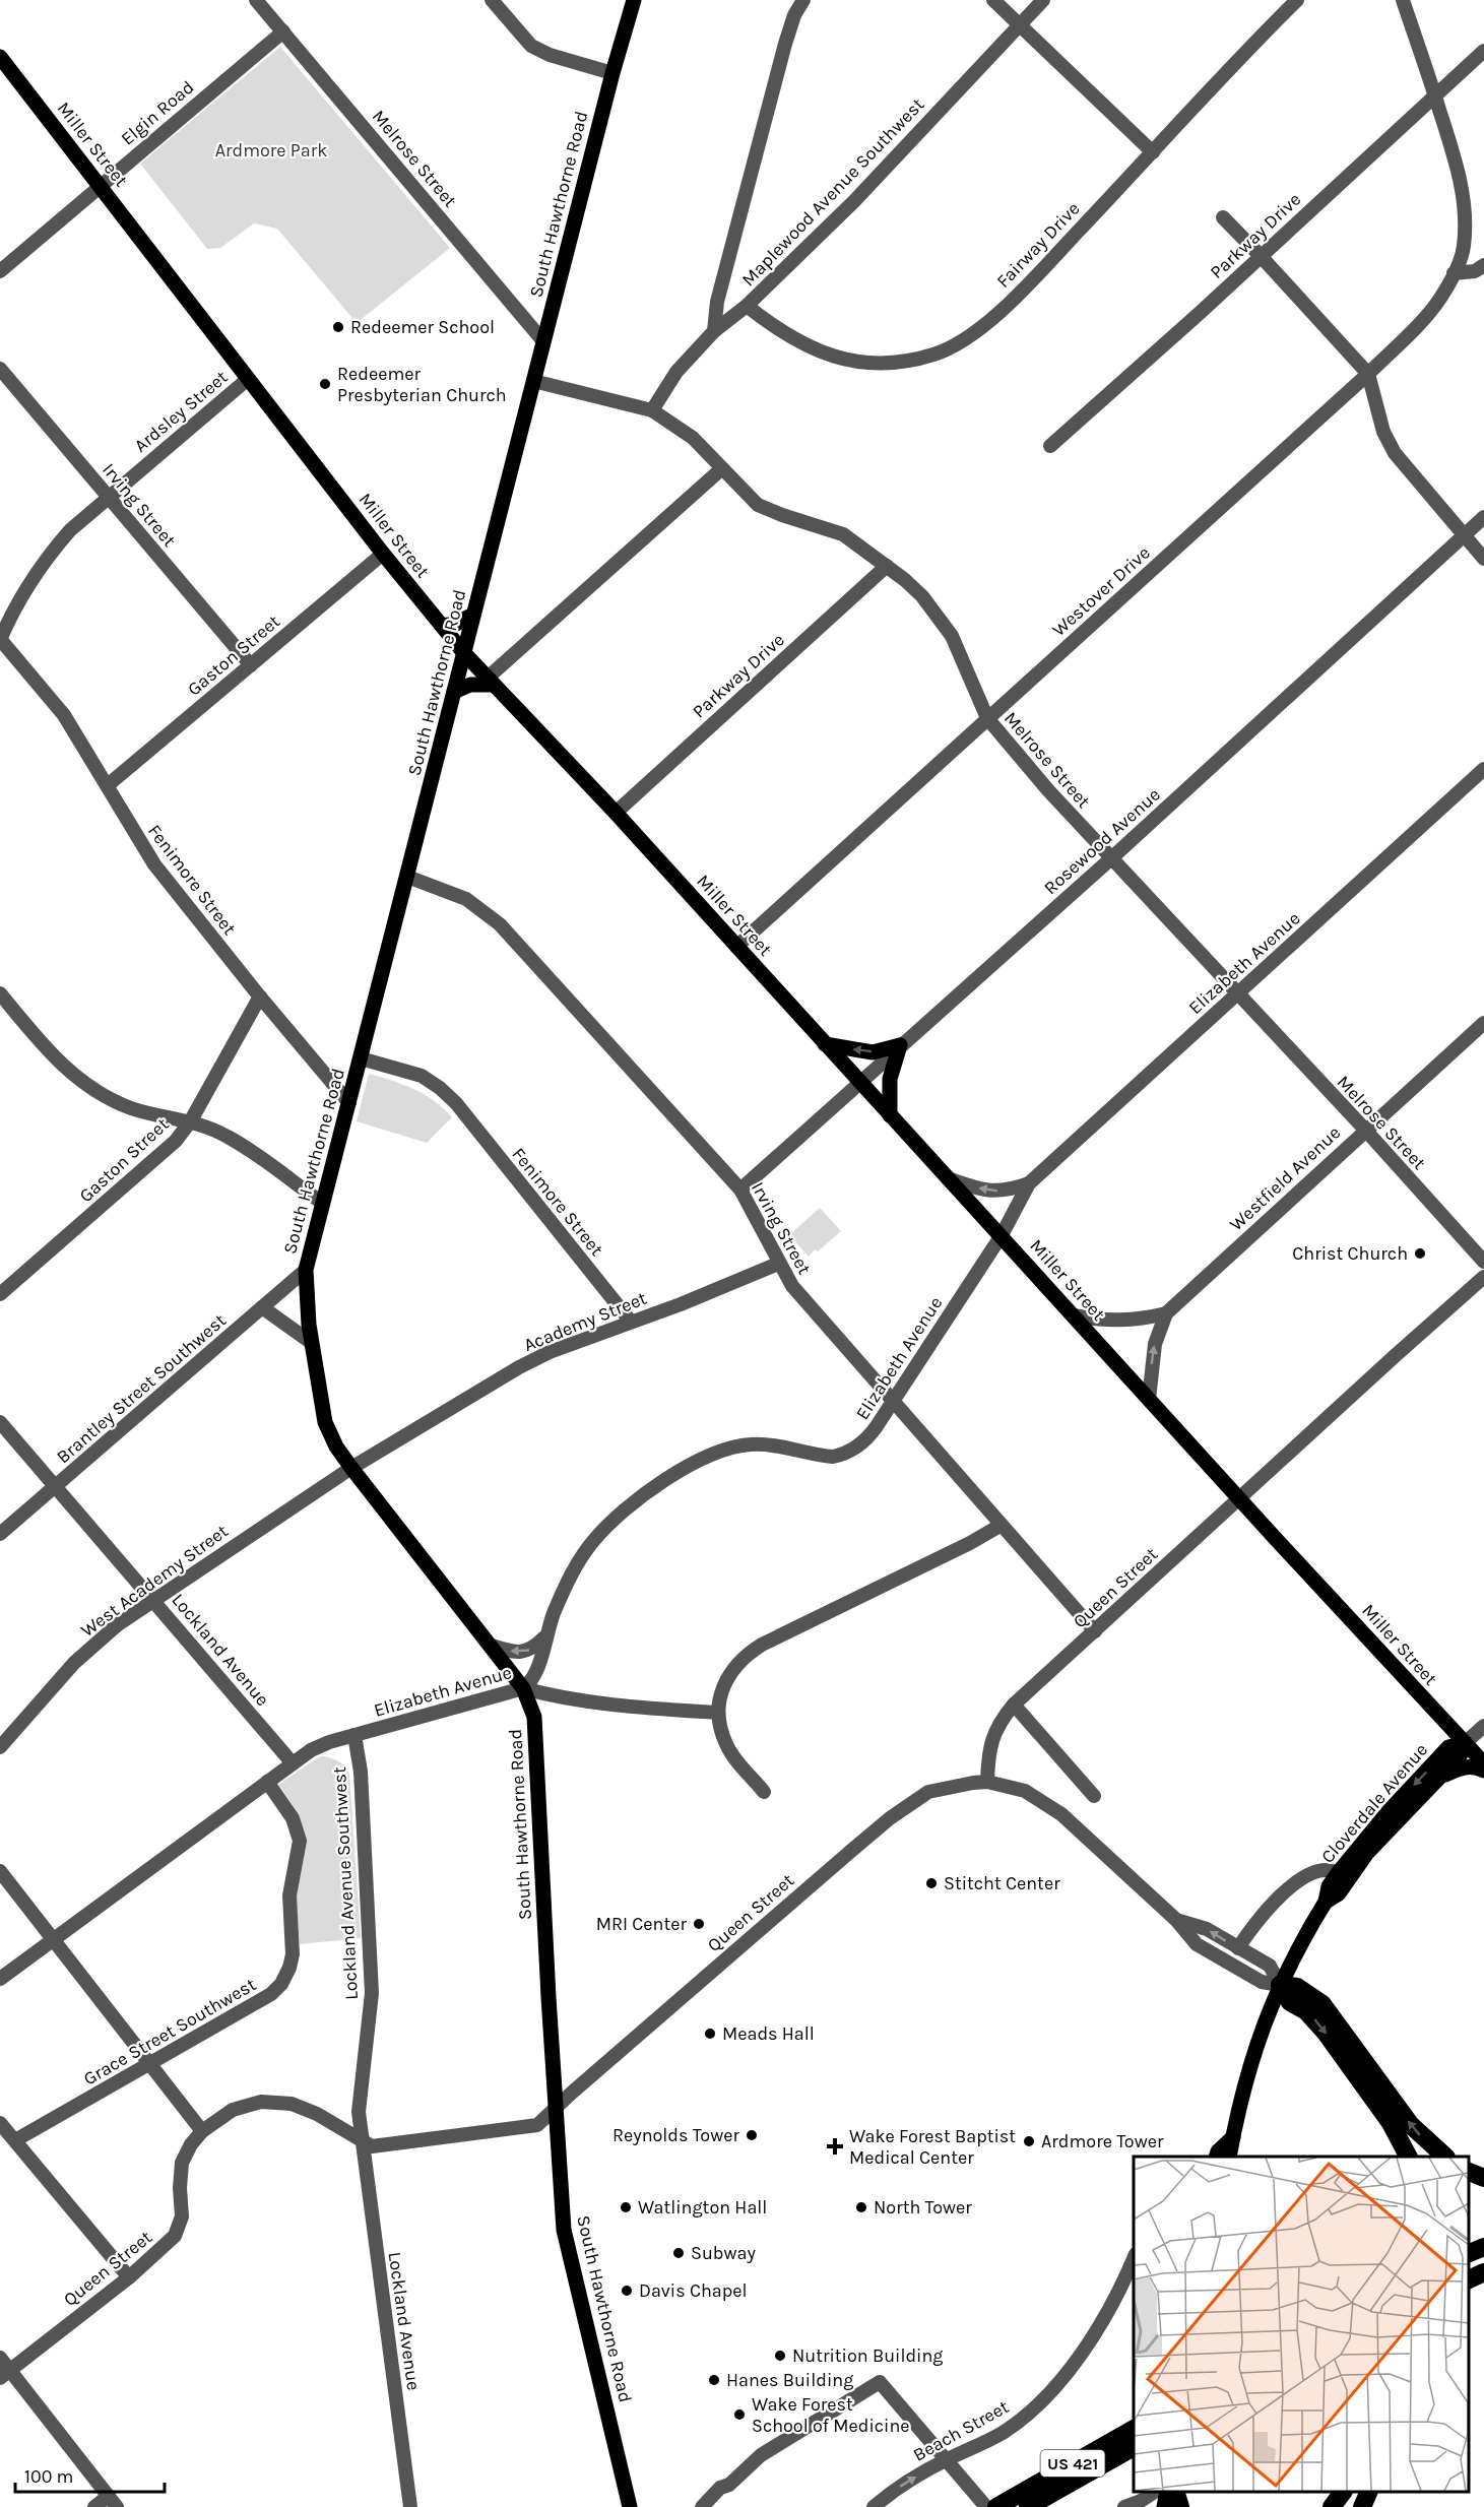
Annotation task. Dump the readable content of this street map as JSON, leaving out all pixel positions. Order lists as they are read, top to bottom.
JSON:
{
  "streets": {
    "highway": ["US 421"],
    "main road": ["Miller Street", "South Hawthorne Road", "Cloverdale Avenue"],
    "street": [
      "Elgin Road",
      "Melrose Street",
      "Maplewood Avenue Southwest",
      "Parkway Drive",
      "Fairway Drive",
      "Ardsley Street",
      "Irving Street",
      "Westover Drive",
      "Gaston Street",
      "Rosewood Avenue",
      "Fenimore Street",
      "Elizabeth Avenue",
      "Westfield Avenue",
      "Academy Street",
      "Brantley Street Southwest",
      "West Academy Street",
      "Queen Street",
      "Lockland Avenue",
      "Lockland Avenue Southwest",
      "Grace Street Southwest",
      "Beach Street"
    ]
  },
  "crossings": [
    ["Elgin Road", "Miller Street"],
    ["Elgin Road", "Melrose Street"],
    ["Miller Street", "South Hawthorne Road"],
    ["Miller Street", "Parkway Drive"],
    ["Miller Street", "Ardsley Street"],
    ["Miller Street", "Westover Drive"],
    ["Miller Street", "Gaston Street"],
    ["Miller Street", "Rosewood Avenue"],
    ["Miller Street", "Elizabeth Avenue"],
    ["Miller Street", "Westfield Avenue"],
    ["Miller Street", "Queen Street"],
    ["Miller Street", "Cloverdale Avenue"],
    ["Melrose Street", "Maplewood Avenue Southwest"],
    ["Melrose Street", "South Hawthorne Road"],
    ["Melrose Street", "Parkway Drive"],
    ["Melrose Street", "Westover Drive"],
    ["Melrose Street", "Rosewood Avenue"],
    ["Melrose Street", "Elizabeth Avenue"],
    ["Melrose Street", "Westfield Avenue"],
    ["Maplewood Avenue Southwest", "Fairway Drive"],
    ["South Hawthorne Road", "Irving Street"],
    ["South Hawthorne Road", "Fenimore Street"],
    ["South Hawthorne Road", "Elizabeth Avenue"],
    ["South Hawthorne Road", "Academy Street"],
    ["South Hawthorne Road", "Brantley Street Southwest"],
    ["South Hawthorne Road", "West Academy Street"],
    ["South Hawthorne Road", "Queen Street"],
    ["Parkway Drive", "Westover Drive"],
    ["Ardsley Street", "Irving Street"],
    ["Ardsley Street", "Fenimore Street"],
    ["Irving Street", "Gaston Street"],
    ["Irving Street", "Rosewood Avenue"],
    ["Irving Street", "Elizabeth Avenue"],
    ["Irving Street", "Academy Street"],
    ["Irving Street", "Queen Street"],
    ["Gaston Street", "Fenimore Street"],
    ["Fenimore Street", "Academy Street"],
    ["Elizabeth Avenue", "Lockland Avenue"],
    ["Elizabeth Avenue", "Lockland Avenue Southwest"],
    ["Elizabeth Avenue", "Grace Street Southwest"],
    ["Academy Street", "West Academy Street"],
    ["Brantley Street Southwest", "Lockland Avenue"],
    ["West Academy Street", "Lockland Avenue"],
    ["Queen Street", "Lockland Avenue"],
    ["Queen Street", "Lockland Avenue Southwest"],
    ["Lockland Avenue", "Lockland Avenue Southwest"]
  ],
  "parks": ["Ardmore Park"],
  "places": {
    "other": [
      "Redeemer School",
      "Redeemer Presbyterian Church",
      "Christ Church",
      "Stitcht Center",
      "MRI Center",
      "Meads Hall",
      "Reynolds Tower",
      "Ardmore Tower",
      "Watlington Hall",
      "North Tower",
      "Subway",
      "Davis Chapel",
      "Nutrition Building",
      "Hanes Building",
      "Wake Forest School of Medicine"
    ],
    "health": ["Wake Forest Baptist Medical Center"]
  },
  "scale_bar": "100 m"
}
